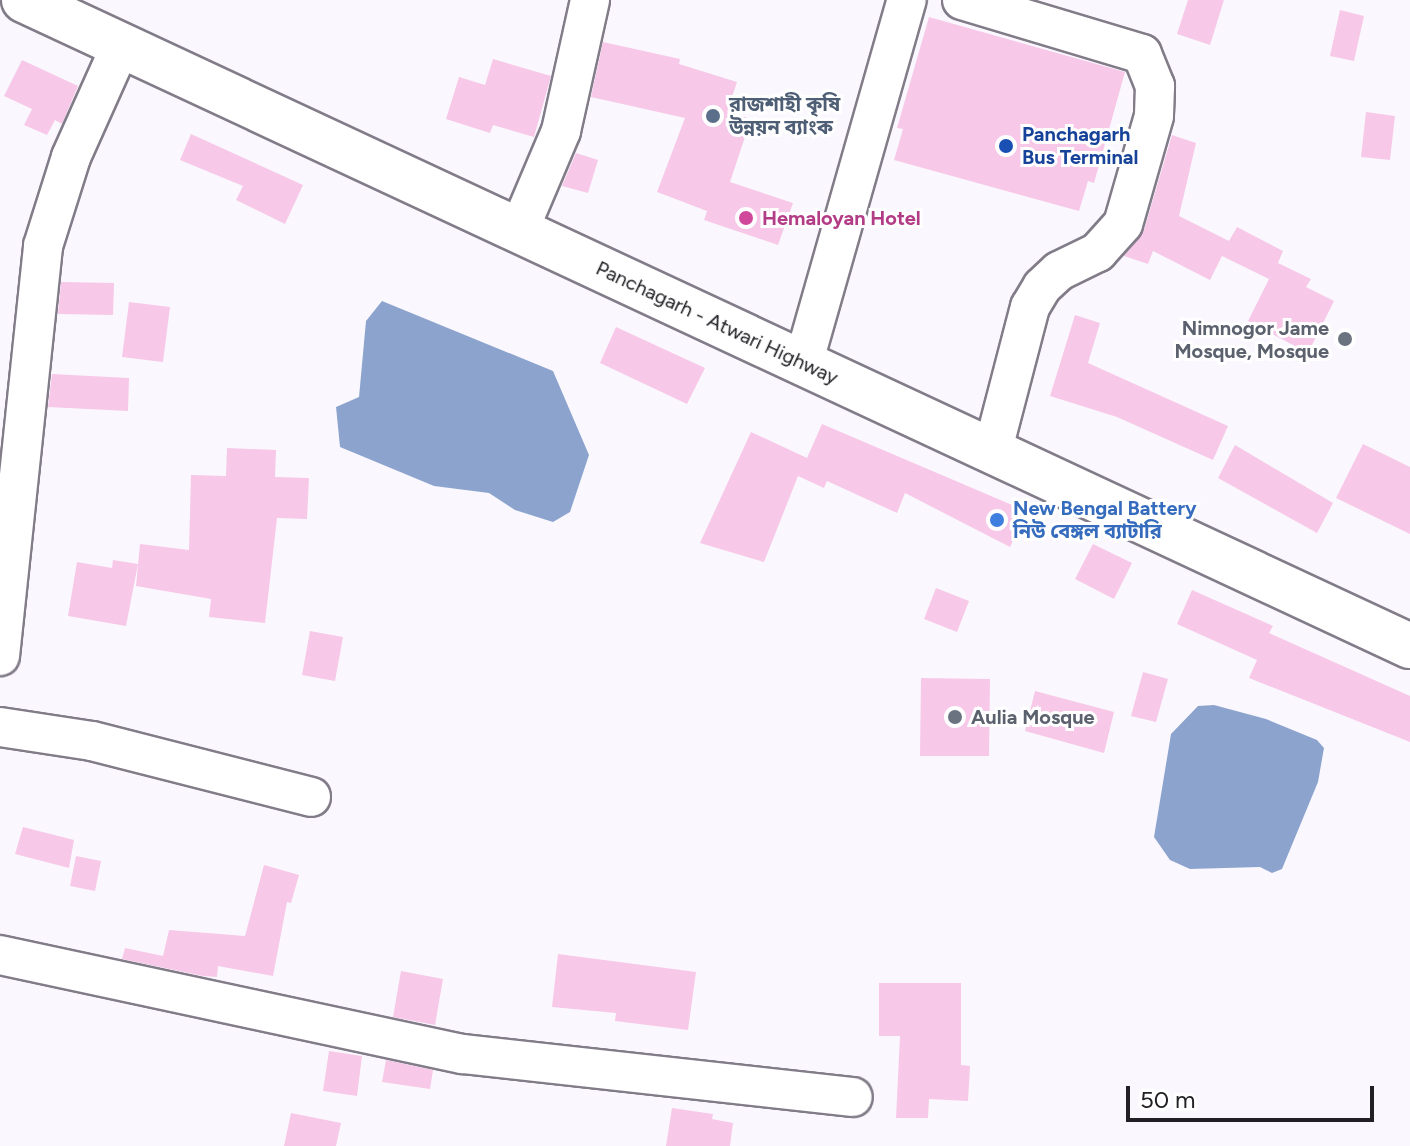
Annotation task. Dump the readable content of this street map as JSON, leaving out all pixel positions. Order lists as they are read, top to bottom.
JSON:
{
  "streets": {
    "main road": ["Panchagarh - Atwari Highway"]
  },
  "places": [
    "রাজশাহী কৃষি উন্নয়ন ব্যাংক",
    "Panchagarh Bus Terminal",
    "Hemaloyan Hotel",
    "Nimnogor Jame Mosque, Mosque",
    "New Bengal Battery নিউ বেঙ্গল ব্যাটারি",
    "Aulia Mosque"
  ],
  "scale_bar": "50 m"
}
